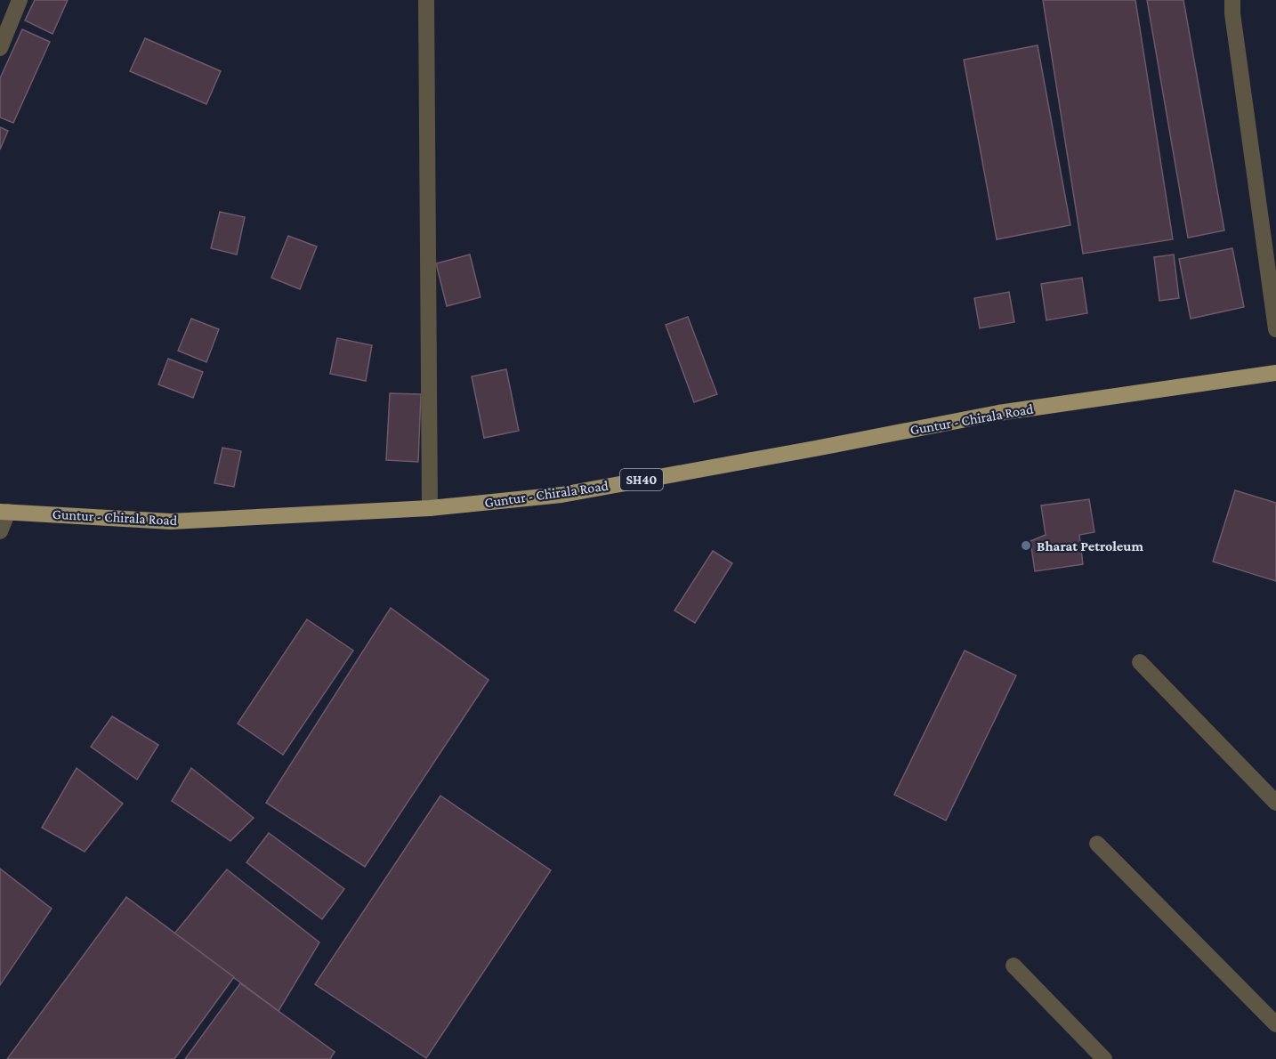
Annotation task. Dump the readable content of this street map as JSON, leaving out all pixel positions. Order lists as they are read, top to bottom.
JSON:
{
  "streets": {
    "main road": ["Guntur - Chirala Road", "SH40"]
  },
  "places": ["Bharat Petroleum"]
}
